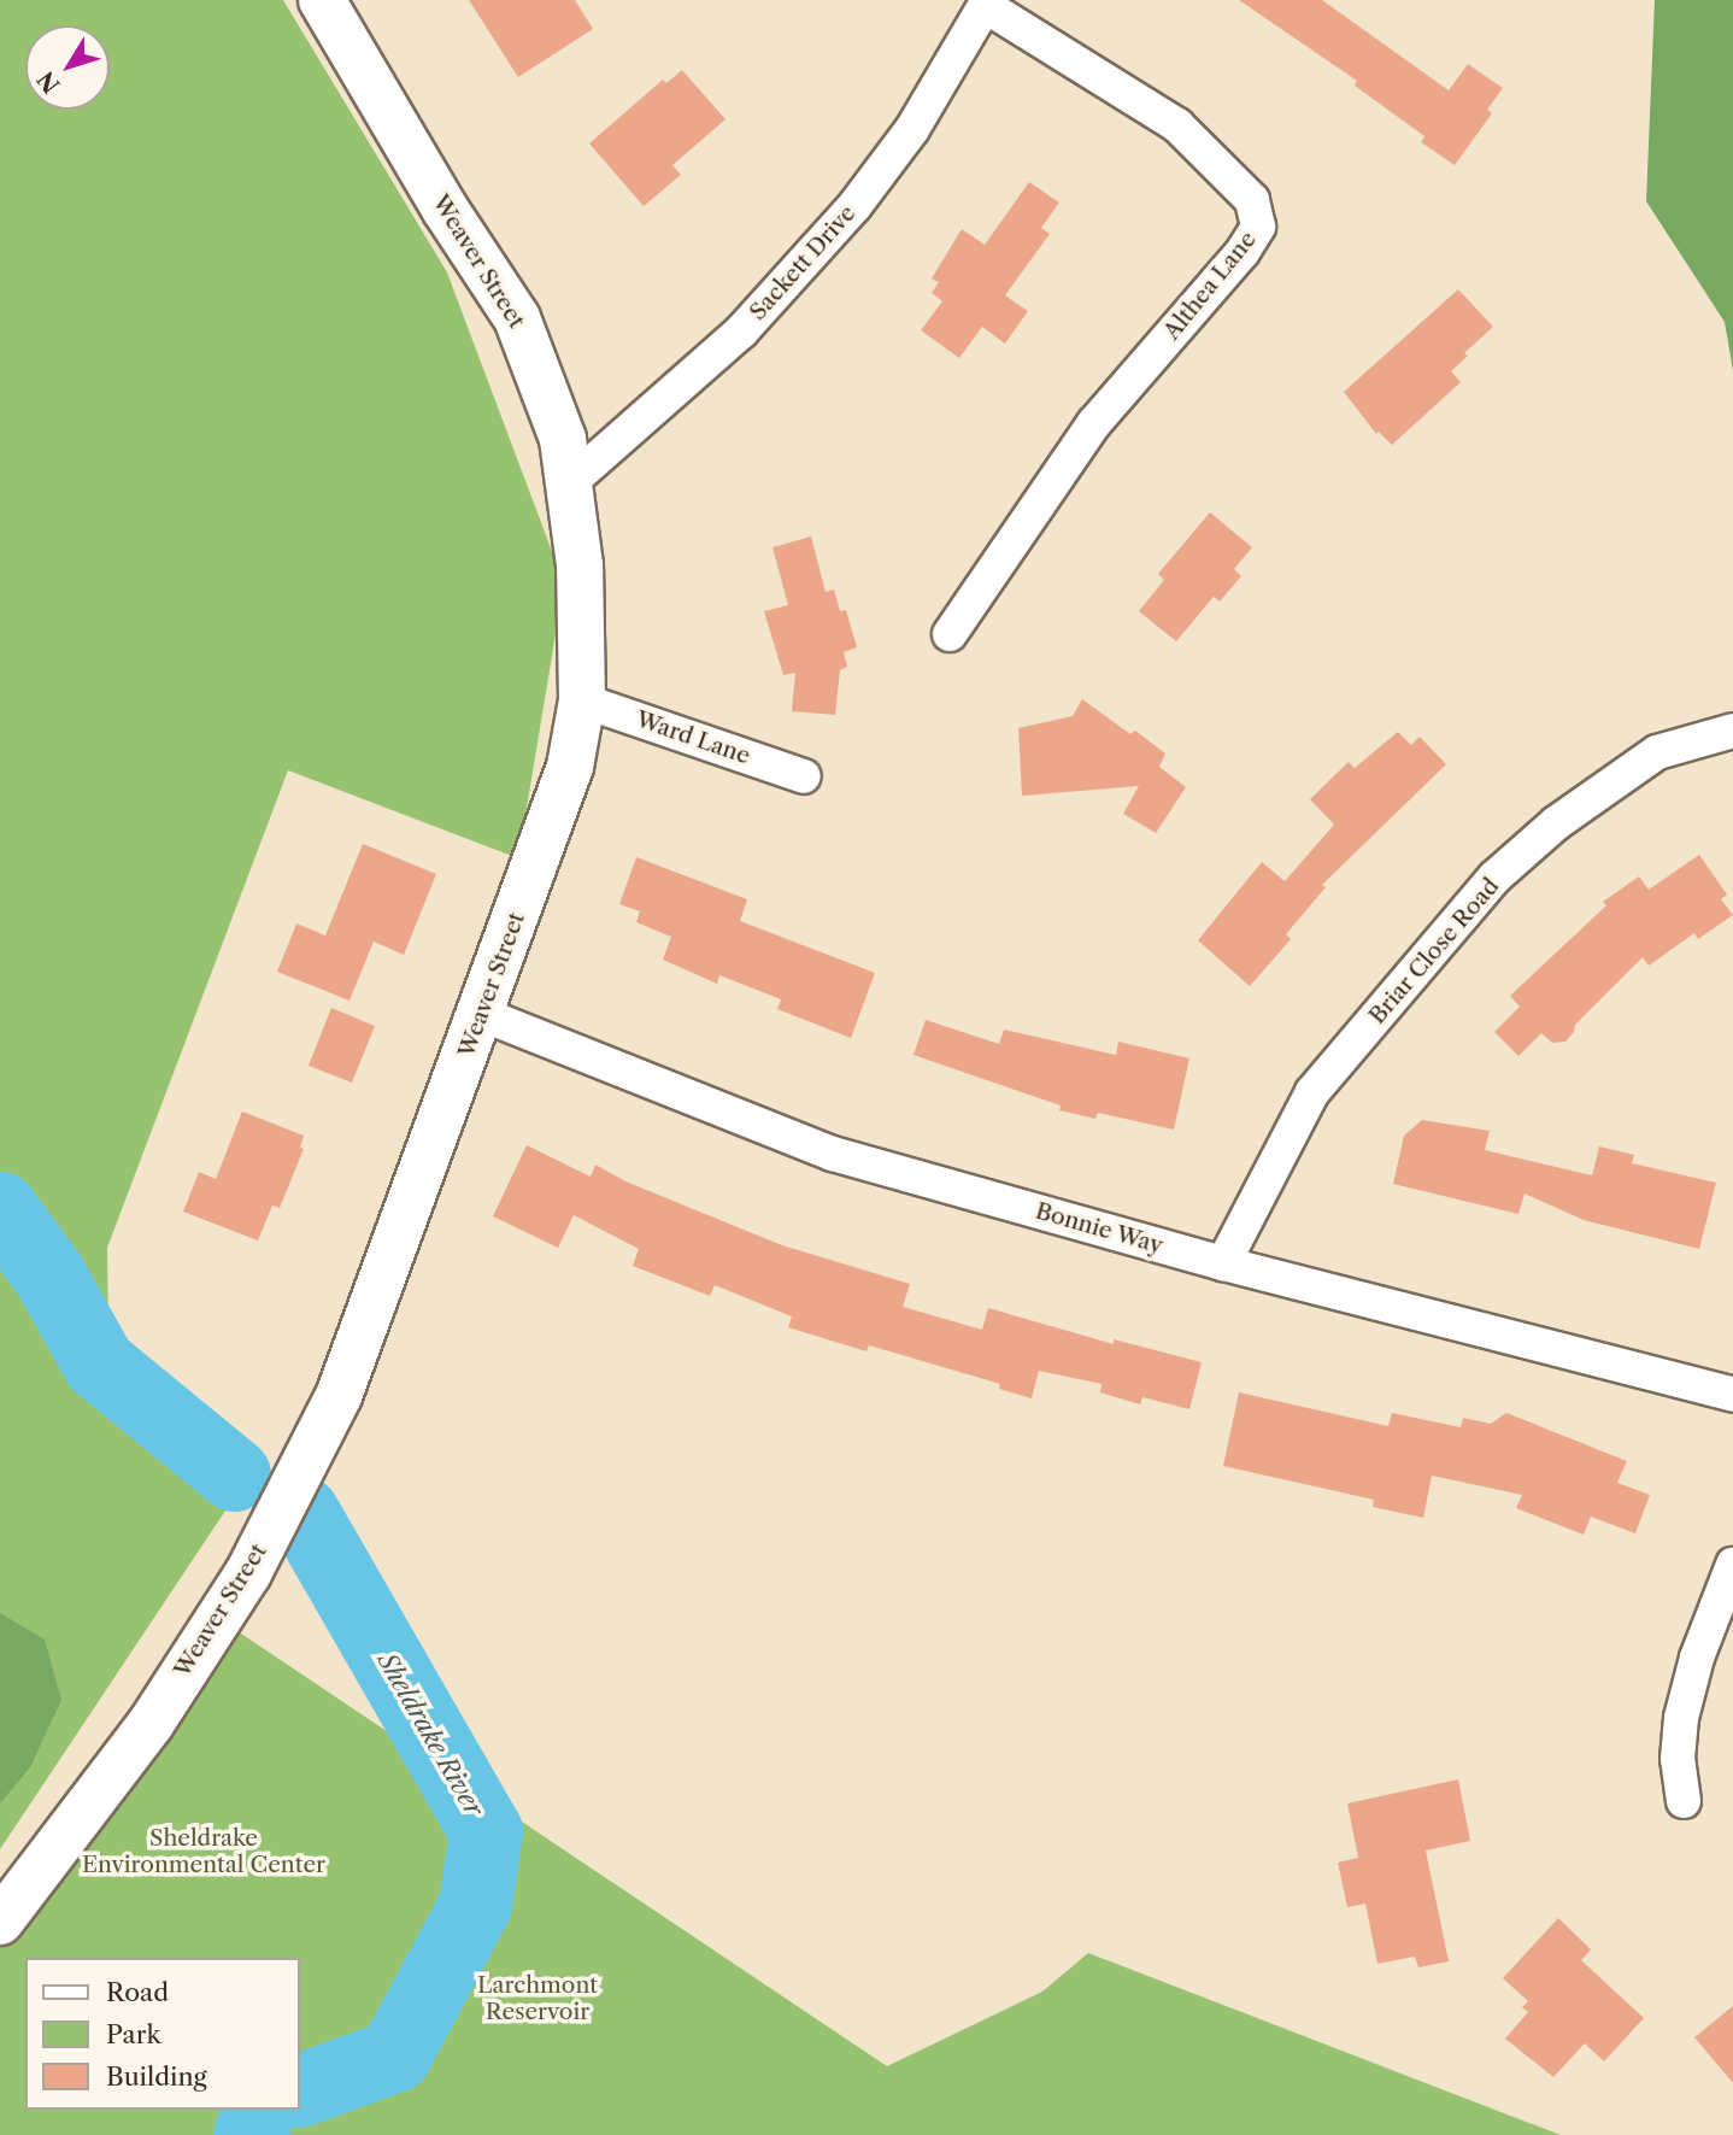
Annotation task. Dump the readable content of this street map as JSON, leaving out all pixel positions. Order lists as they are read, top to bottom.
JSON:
{
  "streets": {
    "main road": ["Weaver Street"],
    "street": [
      "Sackett Drive",
      "Althea Lane",
      "Ward Lane",
      "Briar Close Road",
      "Bonnie Way"
    ]
  },
  "crossings": [
    ["Weaver Street", "Sackett Drive"],
    ["Weaver Street", "Ward Lane"],
    ["Weaver Street", "Bonnie Way"],
    ["Sackett Drive", "Althea Lane"],
    ["Briar Close Road", "Bonnie Way"]
  ],
  "water": ["Sheldrake River"],
  "parks": ["Sheldrake Environmental Center", "Larchmont Reservoir"],
  "legend": ["Road", "Park", "Building"],
  "north": "bottom left"
}
